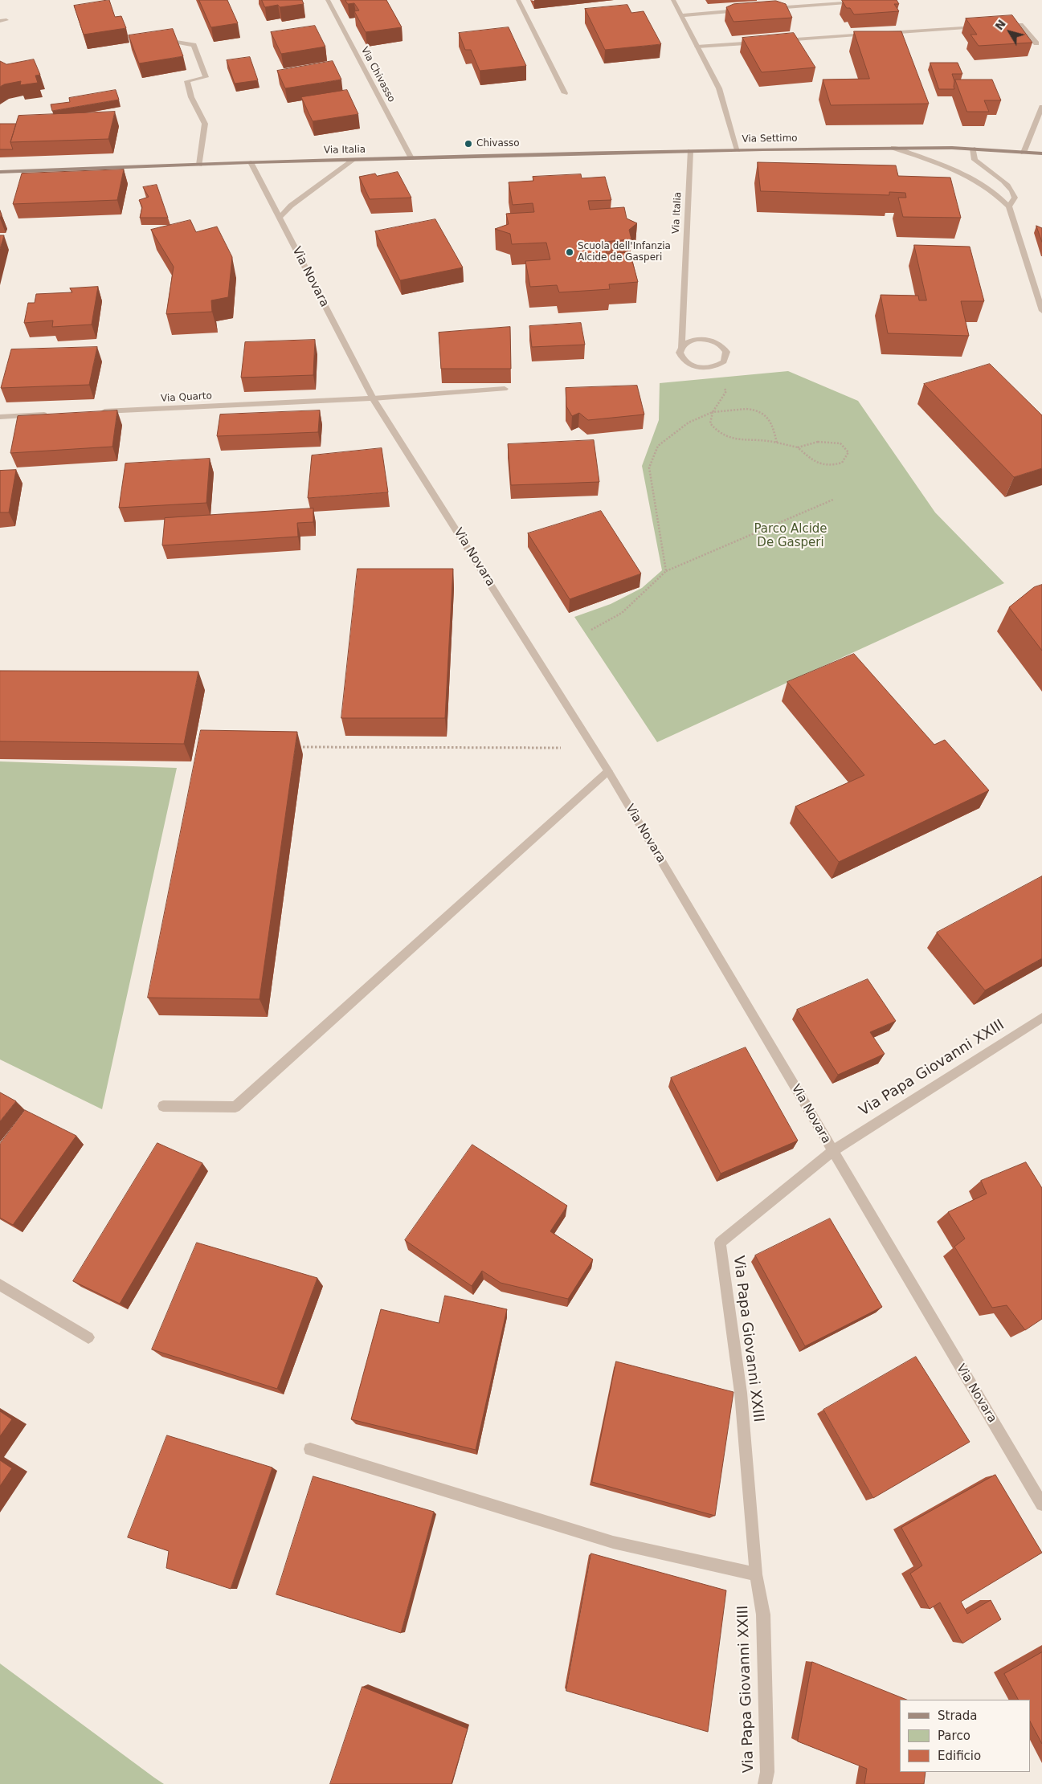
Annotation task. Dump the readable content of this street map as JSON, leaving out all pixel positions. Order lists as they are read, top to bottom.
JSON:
{
  "streets": {
    "street": [
      "Via Chivasso",
      "Via Settimo",
      "Via Italia",
      "Via Novara",
      "Via Quarto",
      "Via Papa Giovanni XXIII"
    ]
  },
  "crossings": [
    ["Via Chivasso", "Via Italia"],
    ["Via Settimo", "Via Italia"],
    ["Via Italia", "Via Novara"],
    ["Via Novara", "Via Quarto"],
    ["Via Novara", "Via Papa Giovanni XXIII"]
  ],
  "parks": ["Parco Alcide De Gasperi"],
  "places": ["Chivasso", "Scuola dell'Infanzia Alcide de Gasperi"],
  "legend": ["Strada", "Parco", "Edificio"],
  "north": "top left"
}
